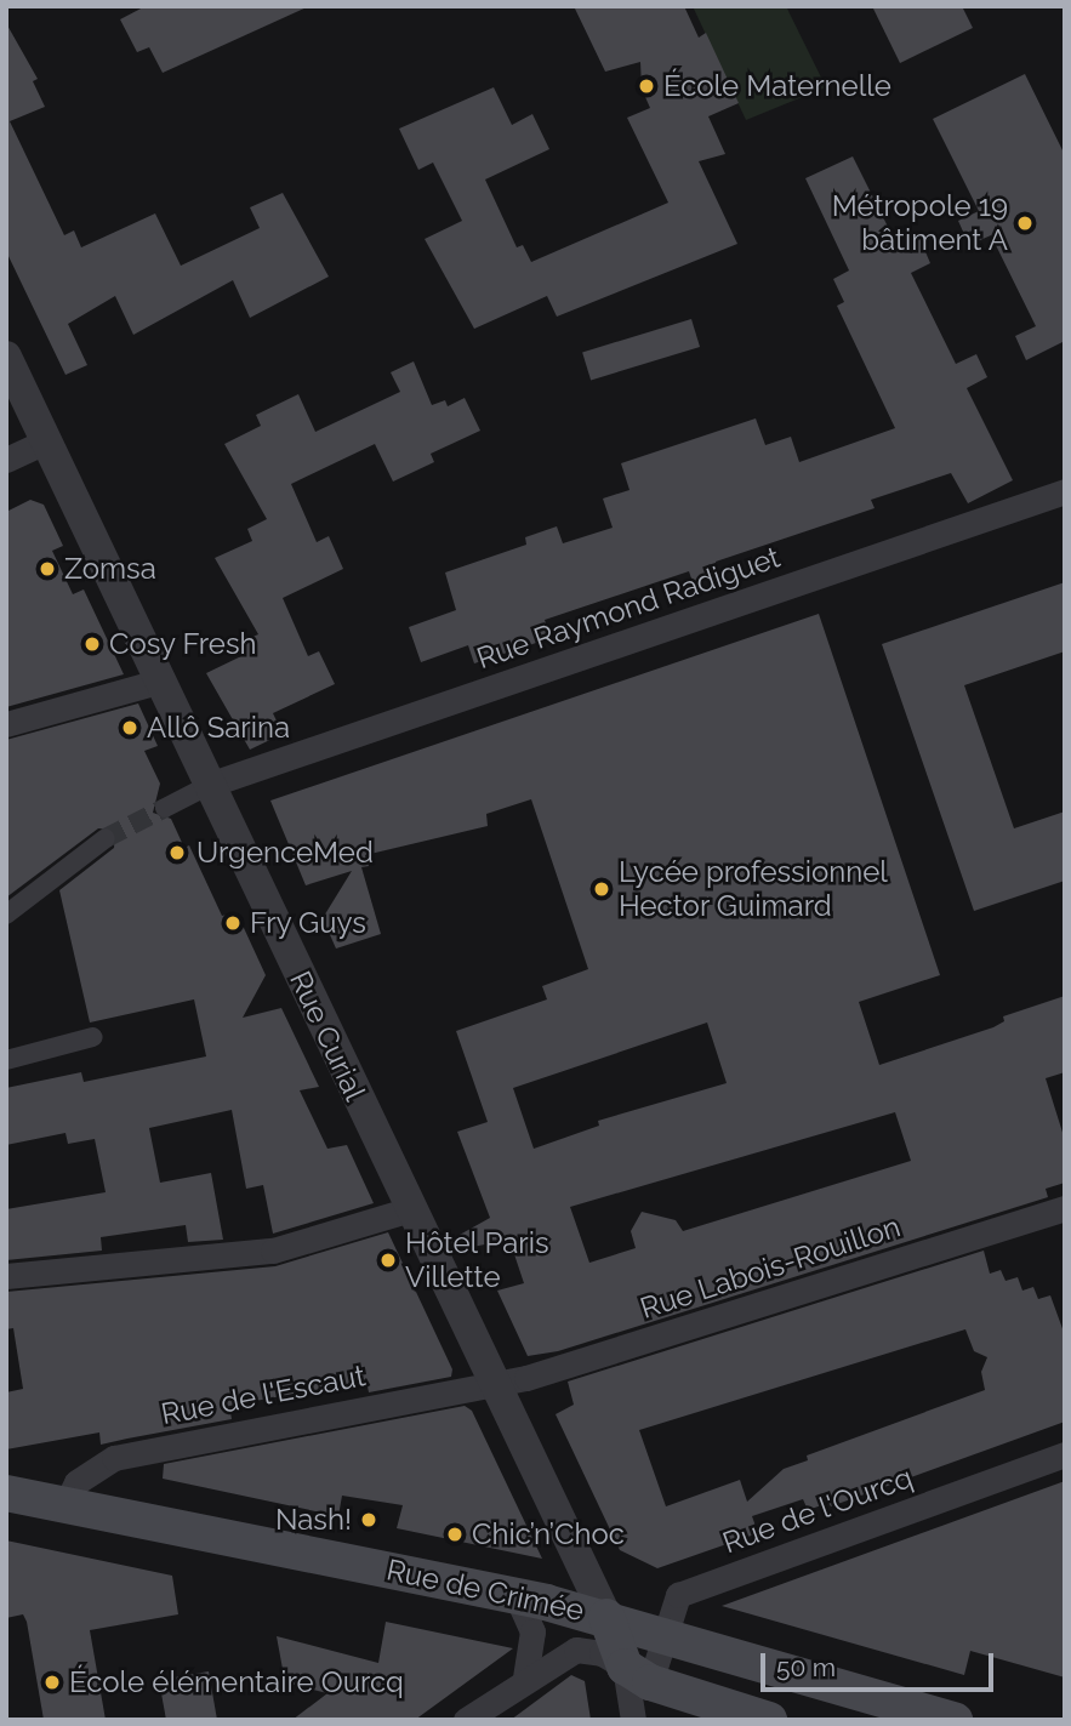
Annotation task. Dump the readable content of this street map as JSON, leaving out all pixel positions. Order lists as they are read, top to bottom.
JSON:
{
  "streets": {
    "main road": ["Rue Curial", "Rue de Crimée"],
    "street": [
      "Rue Raymond Radiguet",
      "Rue Labois-Rouillon",
      "Rue de l'Escaut",
      "Rue de l'Ourcq"
    ]
  },
  "crossings": [
    ["Rue Raymond Radiguet", "Rue Curial"],
    ["Rue Curial", "Rue Labois-Rouillon"],
    ["Rue Curial", "Rue de l'Escaut"],
    ["Rue Curial", "Rue de l'Ourcq"],
    ["Rue Curial", "Rue de Crimée"],
    ["Rue Labois-Rouillon", "Rue de l'Escaut"],
    ["Rue de l'Escaut", "Rue de Crimée"],
    ["Rue de l'Ourcq", "Rue de Crimée"]
  ],
  "places": [
    "École Maternelle",
    "Métropole 19 bâtiment A",
    "Zomsa",
    "Cosy Fresh",
    "Allô Sarina",
    "UrgenceMed",
    "Lycée professionnel Hector Guimard",
    "Fry Guys",
    "Hôtel Paris Villette",
    "Nash!",
    "Chic’n’Choc",
    "École élémentaire Ourcq"
  ],
  "scale_bar": "50 m"
}
